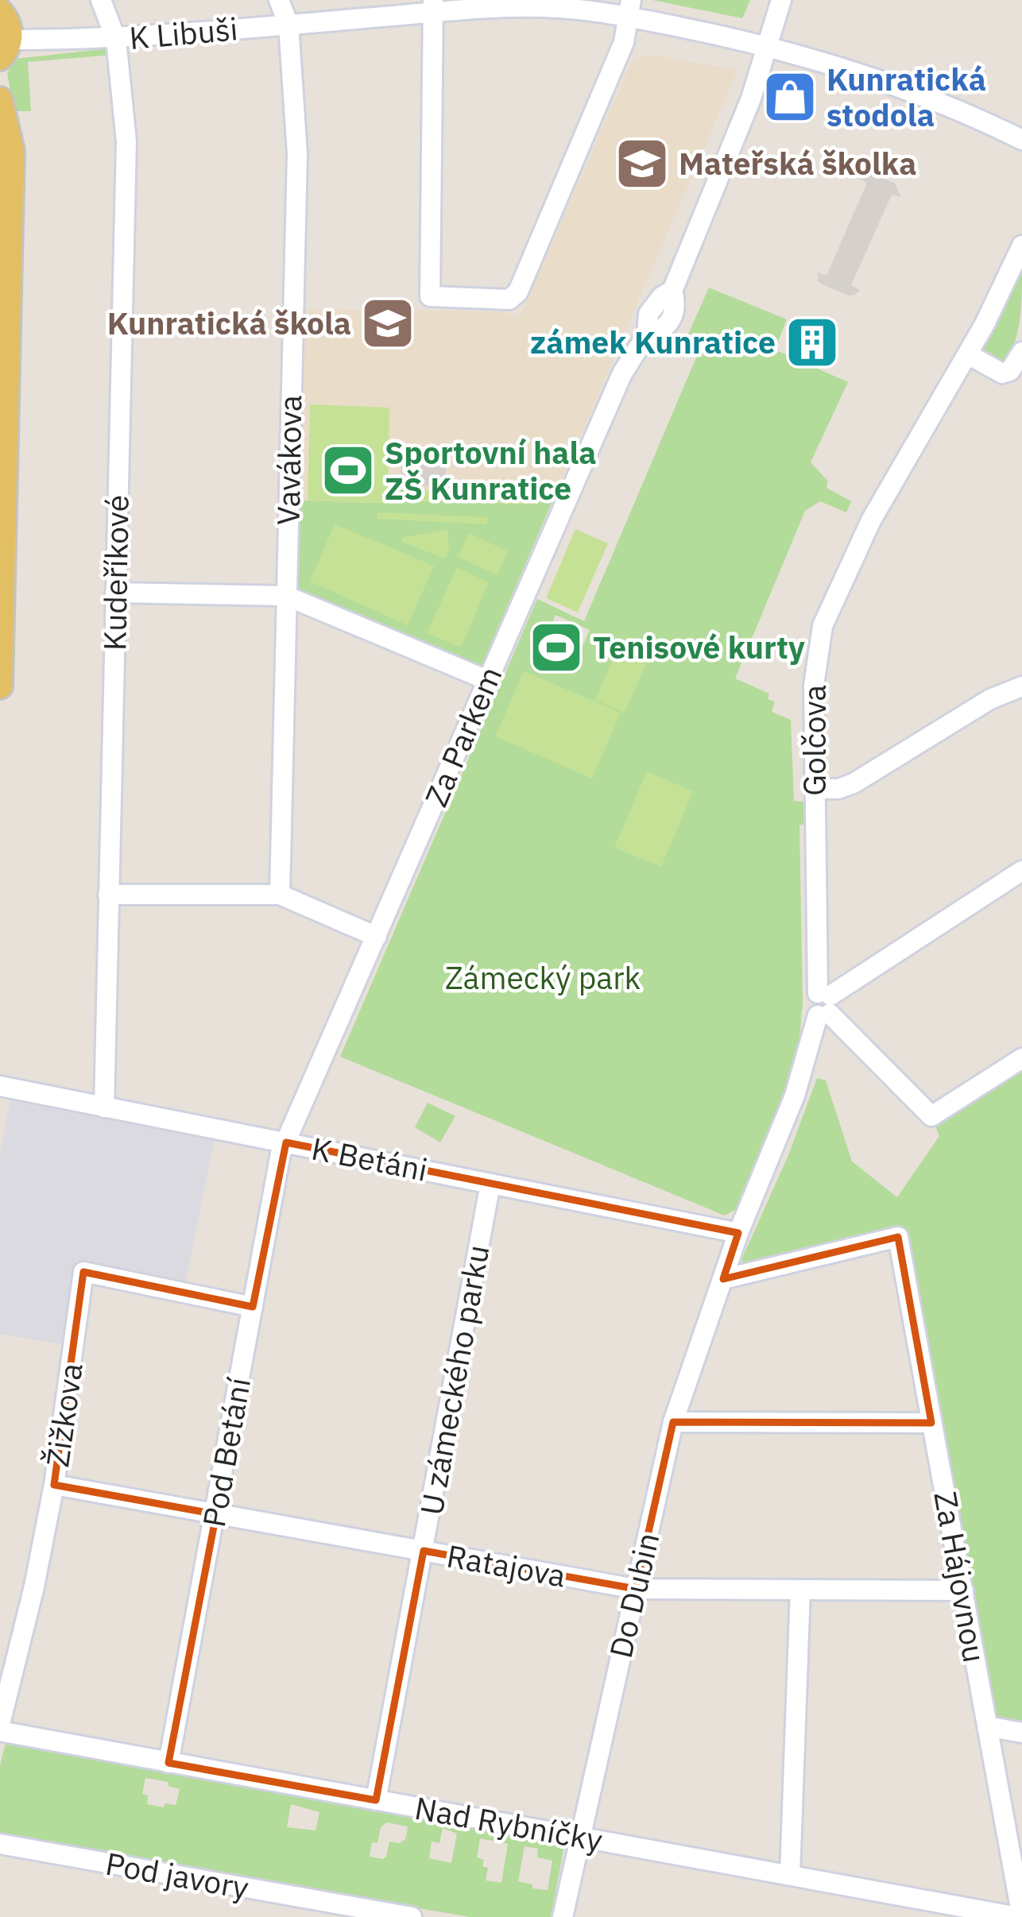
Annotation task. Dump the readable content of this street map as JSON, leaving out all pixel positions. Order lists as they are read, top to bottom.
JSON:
{
  "streets": {
    "street": [
      "K Libuši",
      "Vavákova",
      "Kudeříkové",
      "Za Parkem",
      "Golčova",
      "K Betáni",
      "U zámeckého parku",
      "Žižkova",
      "Pod Betání",
      "Ratajova",
      "Za Hájovnou",
      "Do Dubin",
      "Nad Rybníčky",
      "Pod javory"
    ]
  },
  "crossings": [
    ["K Libuši", "Vavákova"],
    ["K Libuši", "Kudeříkové"],
    ["K Libuši", "Za Parkem"],
    ["Kudeříkové", "K Betáni"],
    ["Za Parkem", "K Betáni"],
    ["Za Parkem", "Pod Betání"],
    ["Golčova", "K Betáni"],
    ["Golčova", "Za Hájovnou"],
    ["Golčova", "Do Dubin"],
    ["K Betáni", "U zámeckého parku"],
    ["K Betáni", "Pod Betání"],
    ["U zámeckého parku", "Ratajova"],
    ["U zámeckého parku", "Nad Rybníčky"],
    ["Žižkova", "Pod Betání"],
    ["Žižkova", "Ratajova"],
    ["Žižkova", "Nad Rybníčky"],
    ["Pod Betání", "Ratajova"],
    ["Pod Betání", "Nad Rybníčky"],
    ["Ratajova", "Za Hájovnou"],
    ["Ratajova", "Do Dubin"],
    ["Za Hájovnou", "Do Dubin"],
    ["Za Hájovnou", "Nad Rybníčky"],
    ["Do Dubin", "Nad Rybníčky"]
  ],
  "parks": ["Zámecký park"],
  "places": {
    "shop": ["Kunratická stodola"],
    "school or university": ["Mateřská školka", "Kunratická škola"],
    "building": ["zámek Kunratice"],
    "sports": ["Sportovní hala ZŠ Kunratice", "Tenisové kurty"]
  }
}
